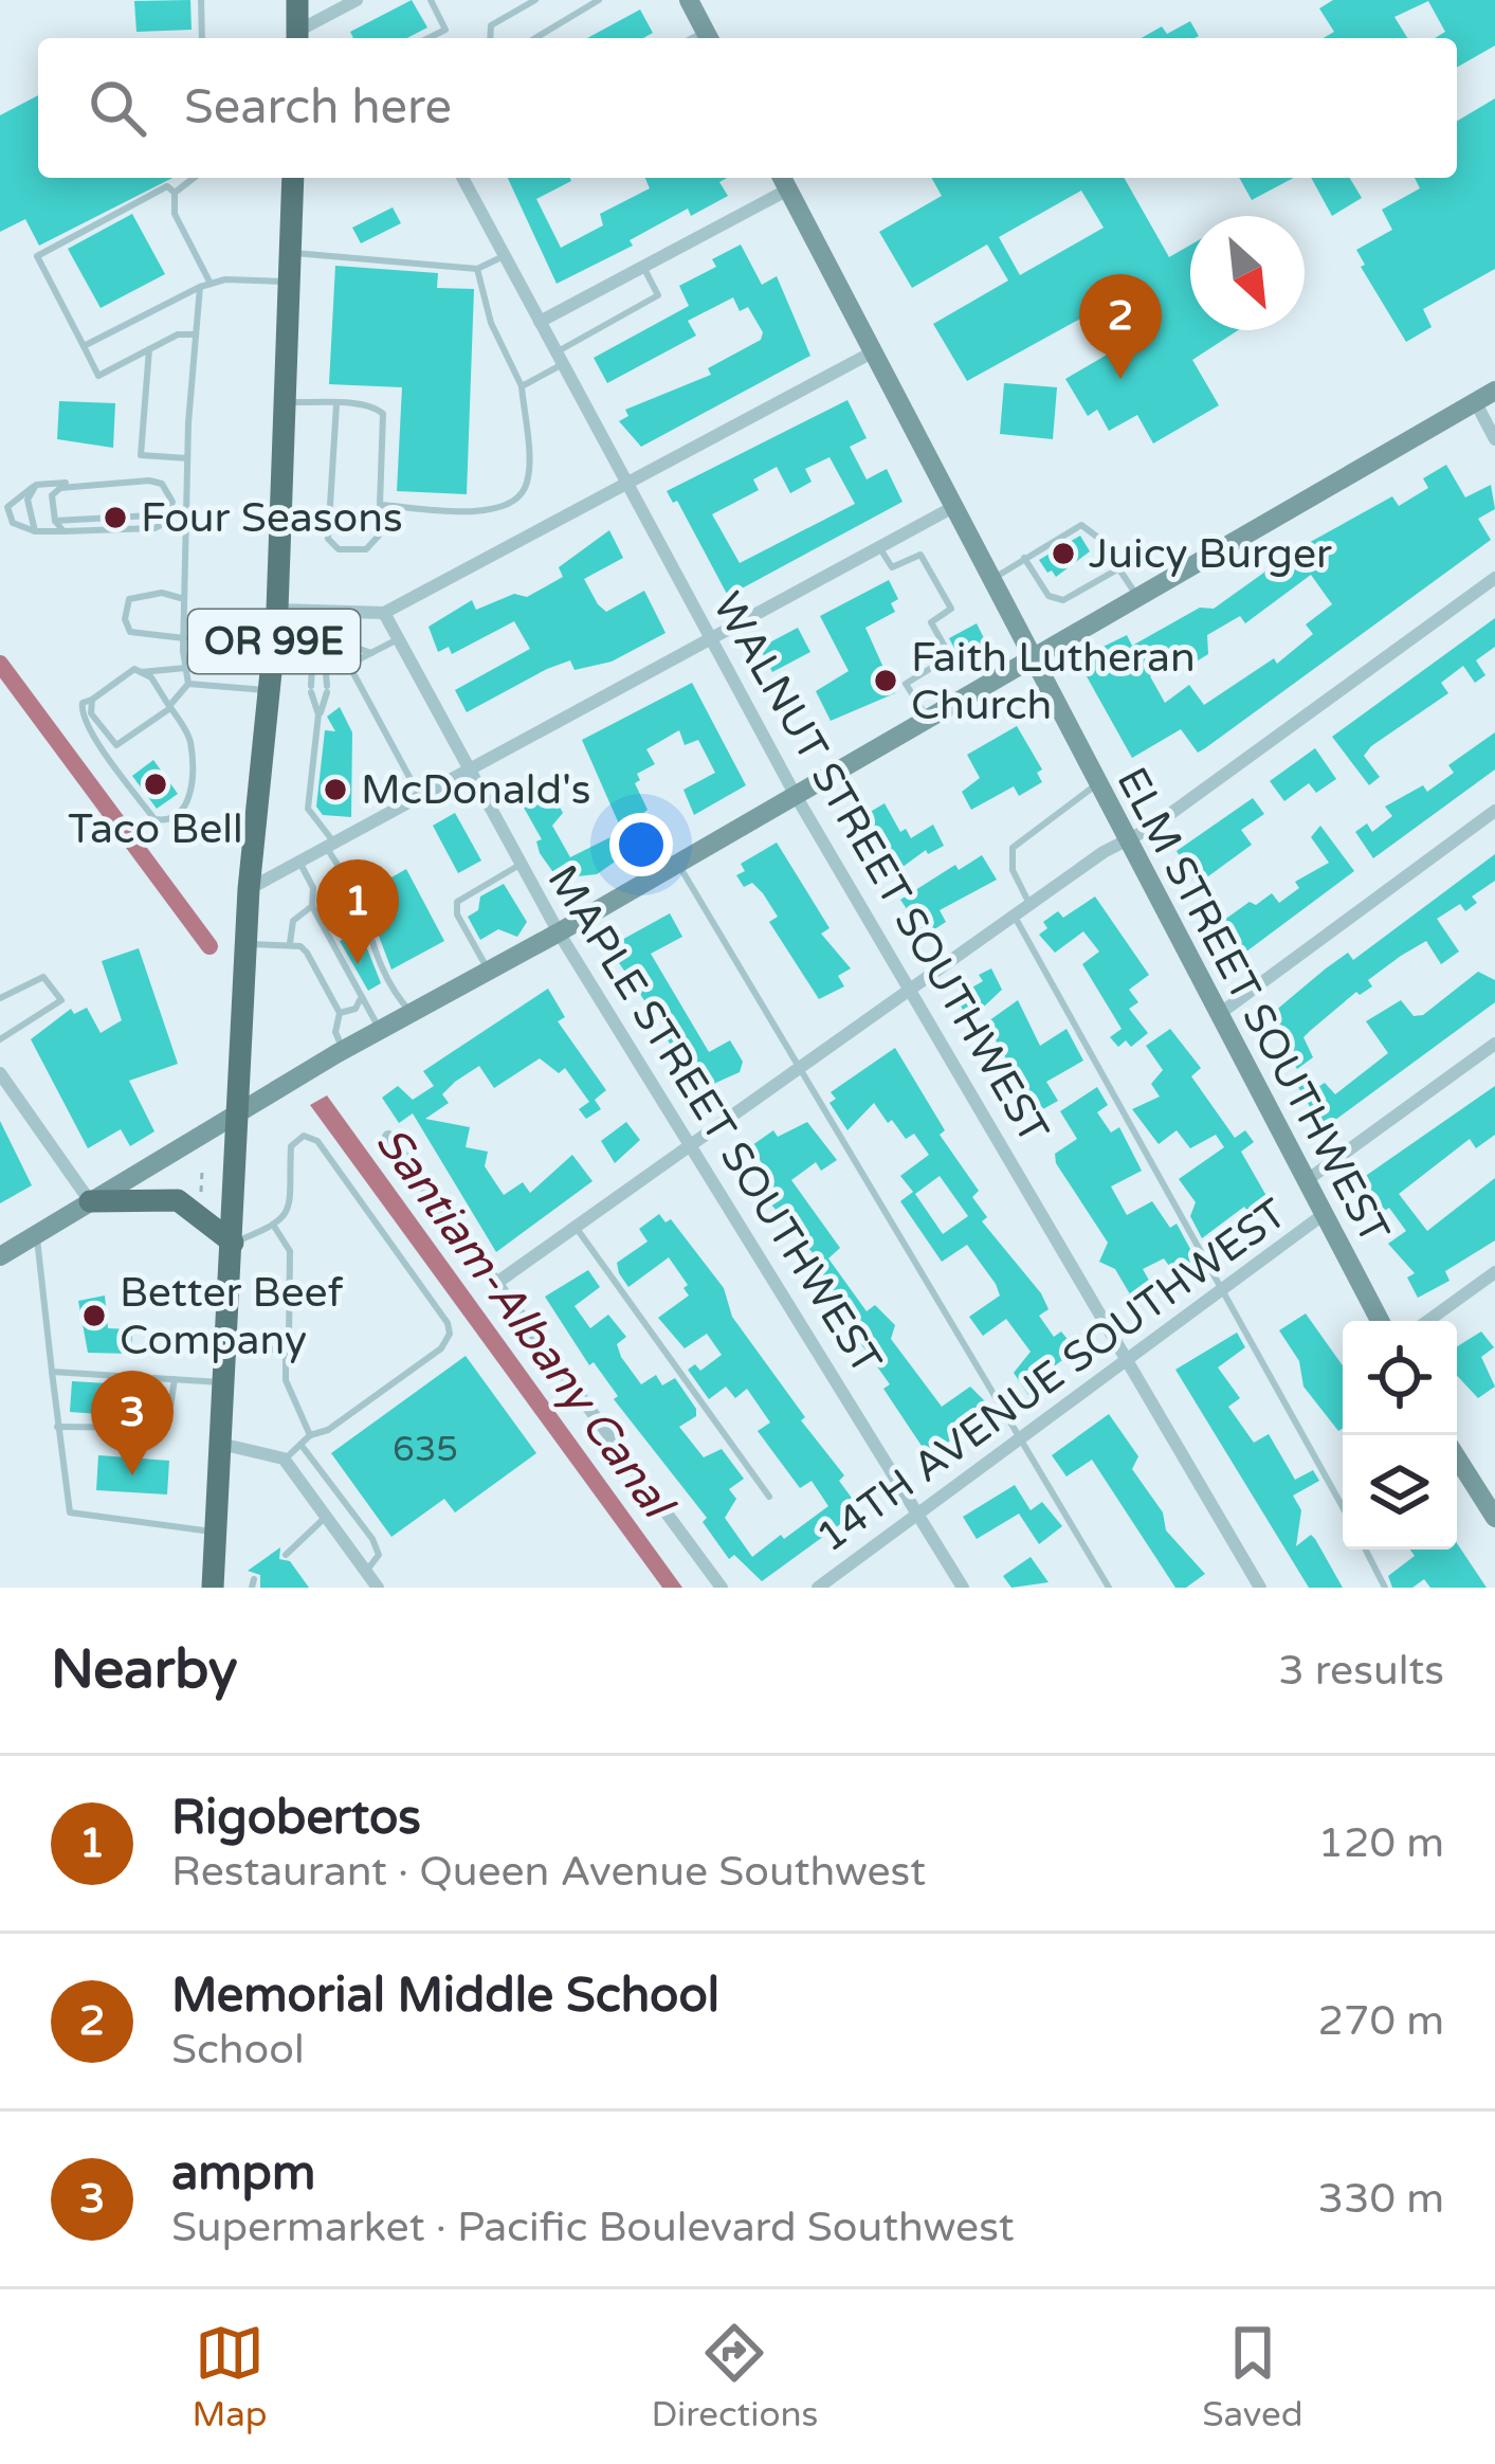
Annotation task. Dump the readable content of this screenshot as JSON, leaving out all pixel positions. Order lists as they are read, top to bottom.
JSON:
{
  "streets": {
    "main road": ["OR 99E", "ELM STREET SOUTHWEST"],
    "street": ["WALNUT STREET SOUTHWEST", "MAPLE STREET SOUTHWEST", "14TH AVENUE SOUTHWEST"]
  },
  "crossings": [
    ["WALNUT STREET SOUTHWEST", "14TH AVENUE SOUTHWEST"],
    ["ELM STREET SOUTHWEST", "14TH AVENUE SOUTHWEST"],
    ["MAPLE STREET SOUTHWEST", "14TH AVENUE SOUTHWEST"]
  ],
  "water": ["Santiam-Albany Canal"],
  "places": [
    "Four Seasons",
    "Juicy Burger",
    "Faith Lutheran Church",
    "Taco Bell",
    "McDonald's",
    "Better Beef Company"
  ],
  "house_numbers": ["635"],
  "north": "bottom right",
  "page": {
    "search": "Search here",
    "pins": ["2", "1", "3"],
    "heading": ["Nearby", "3 results"],
    "list": [
      {
        "mark": "1",
        "name": "Rigobertos",
        "note": "Restaurant · Queen Avenue Southwest",
        "value": "120 m"
      },
      {
        "mark": "2",
        "name": "Memorial Middle School",
        "note": "School",
        "value": "270 m"
      },
      {
        "mark": "3",
        "name": "ampm",
        "note": "Supermarket · Pacific Boulevard Southwest",
        "value": "330 m"
      }
    ],
    "nav": ["Map", "Directions", "Saved"]
  }
}
